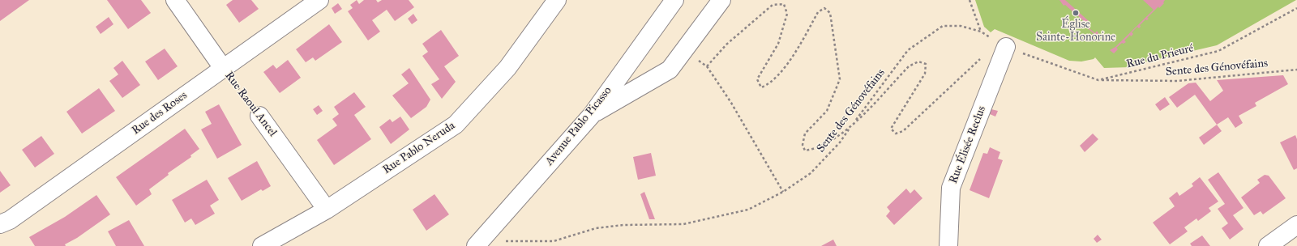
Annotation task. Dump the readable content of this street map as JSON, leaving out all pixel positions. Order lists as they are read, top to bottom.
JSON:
{
  "streets": {
    "street": [
      "Rue Raoul Ancel",
      "Rue des Roses",
      "Avenue Pablo Picasso",
      "Rue Élisée Reclus",
      "Rue Pablo Neruda"
    ],
    "path": ["Rue du Prieuré", "Sente des Génovéfains"]
  },
  "crossings": [
    ["Rue du Prieuré", "Sente des Génovéfains"],
    ["Sente des Génovéfains", "Avenue Pablo Picasso"],
    ["Rue Raoul Ancel", "Rue des Roses"],
    ["Rue Raoul Ancel", "Rue Pablo Neruda"]
  ],
  "places": ["Église Sainte-Honorine"]
}
